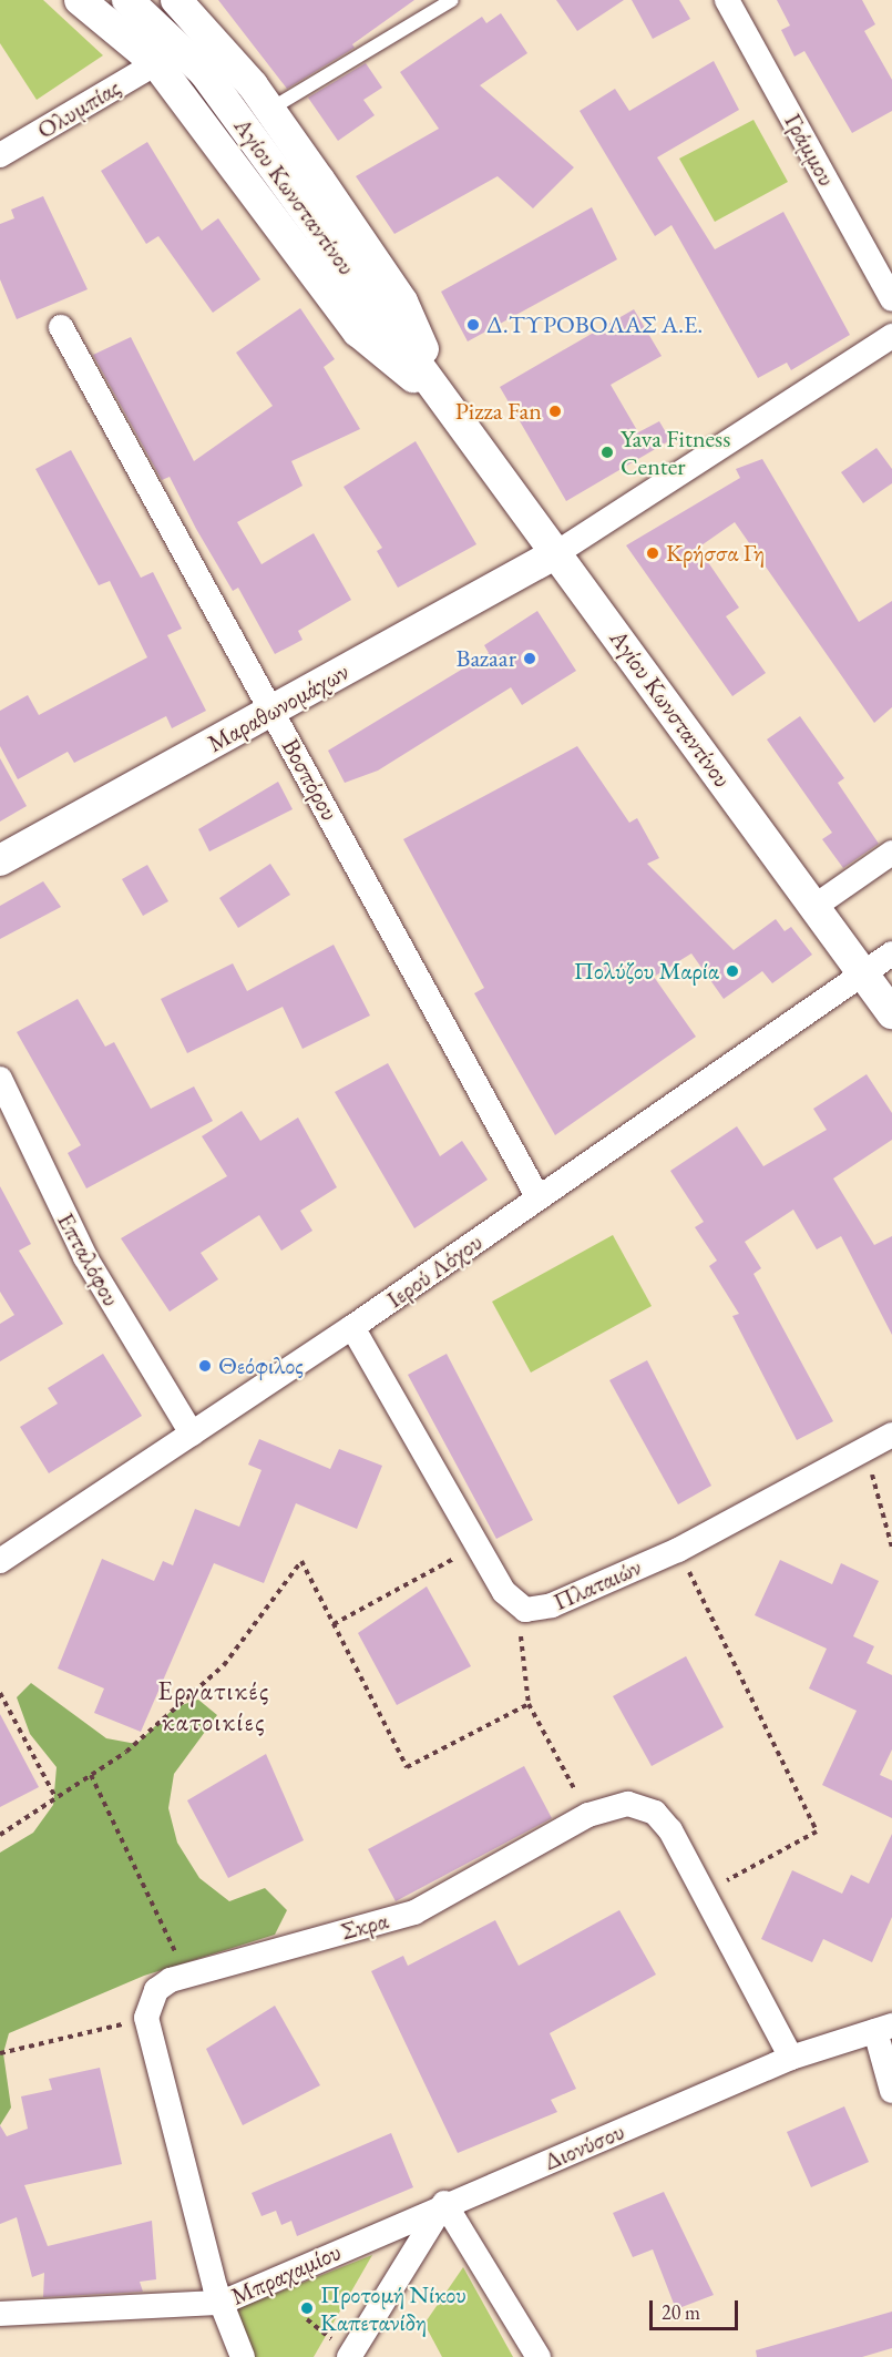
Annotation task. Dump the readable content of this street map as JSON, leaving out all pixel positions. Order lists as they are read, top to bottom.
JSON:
{
  "streets": {
    "street": [
      "Ολυμπίας",
      "Γράμμου",
      "Αγίου Κωνσταντίνου",
      "Μαραθωνομάχων",
      "Βοσπόρου",
      "Επταλόφου",
      "Ιερού Λόχου",
      "Πλαταιών",
      "Σκρα",
      "Διονύσου",
      "Μπραχαμίου"
    ]
  },
  "crossings": [
    ["Ολυμπίας", "Αγίου Κωνσταντίνου"],
    ["Αγίου Κωνσταντίνου", "Μαραθωνομάχων"],
    ["Αγίου Κωνσταντίνου", "Ιερού Λόχου"],
    ["Μαραθωνομάχων", "Βοσπόρου"],
    ["Βοσπόρου", "Ιερού Λόχου"],
    ["Επταλόφου", "Ιερού Λόχου"],
    ["Ιερού Λόχου", "Πλαταιών"],
    ["Σκρα", "Διονύσου"],
    ["Διονύσου", "Μπραχαμίου"]
  ],
  "districts": ["Εργατικές κατοικίες"],
  "places": [
    "Δ.ΤΥΡΟΒΟΛΑΣ Α.Ε.",
    "Pizza Fan",
    "Yava Fitness Center",
    "Κρήσσα Γη",
    "Bazaar",
    "Πολύζου Μαρία",
    "Θεόφιλος",
    "Προτομή Νίκου Καπετανίδη"
  ],
  "scale_bar": "20 m"
}
